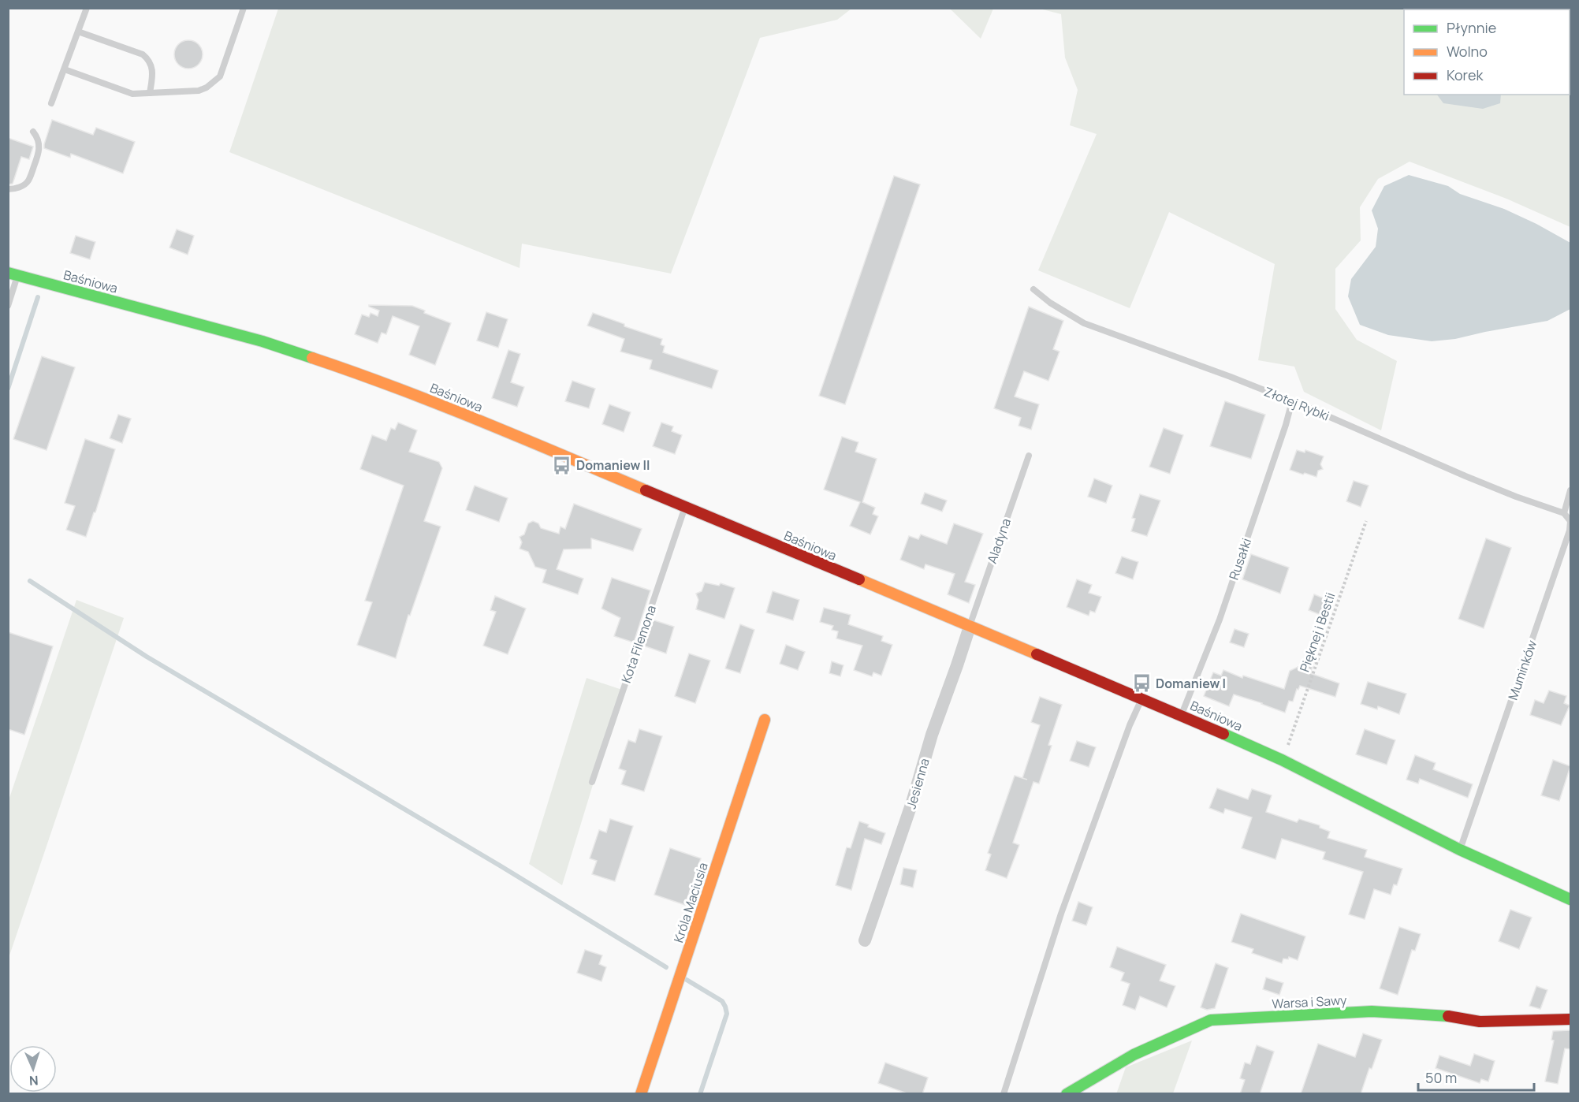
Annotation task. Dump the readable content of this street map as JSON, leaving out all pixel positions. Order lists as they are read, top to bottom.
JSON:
{
  "streets": {
    "main road": ["Baśniowa", "Króla Maciusia", "Warsa i Sawy"],
    "street": ["Jesienna"],
    "lane": [
      "Złotej Rybki",
      "Aladyna",
      "Rusałki",
      "Kota Filemona",
      "Muminków"
    ],
    "path": ["Pięknej i Bestii"]
  },
  "crossings": [
    ["Baśniowa", "Aladyna"],
    ["Baśniowa", "Rusałki"],
    ["Baśniowa", "Kota Filemona"],
    ["Baśniowa", "Muminków"],
    ["Baśniowa", "Jesienna"],
    ["Złotej Rybki", "Rusałki"],
    ["Złotej Rybki", "Muminków"],
    ["Aladyna", "Jesienna"]
  ],
  "places": {
    "bus stop": ["Domaniew II", "Domaniew I"]
  },
  "legend": ["Płynnie", "Wolno", "Korek"],
  "scale_bar": "50 m",
  "north": "bottom"
}
